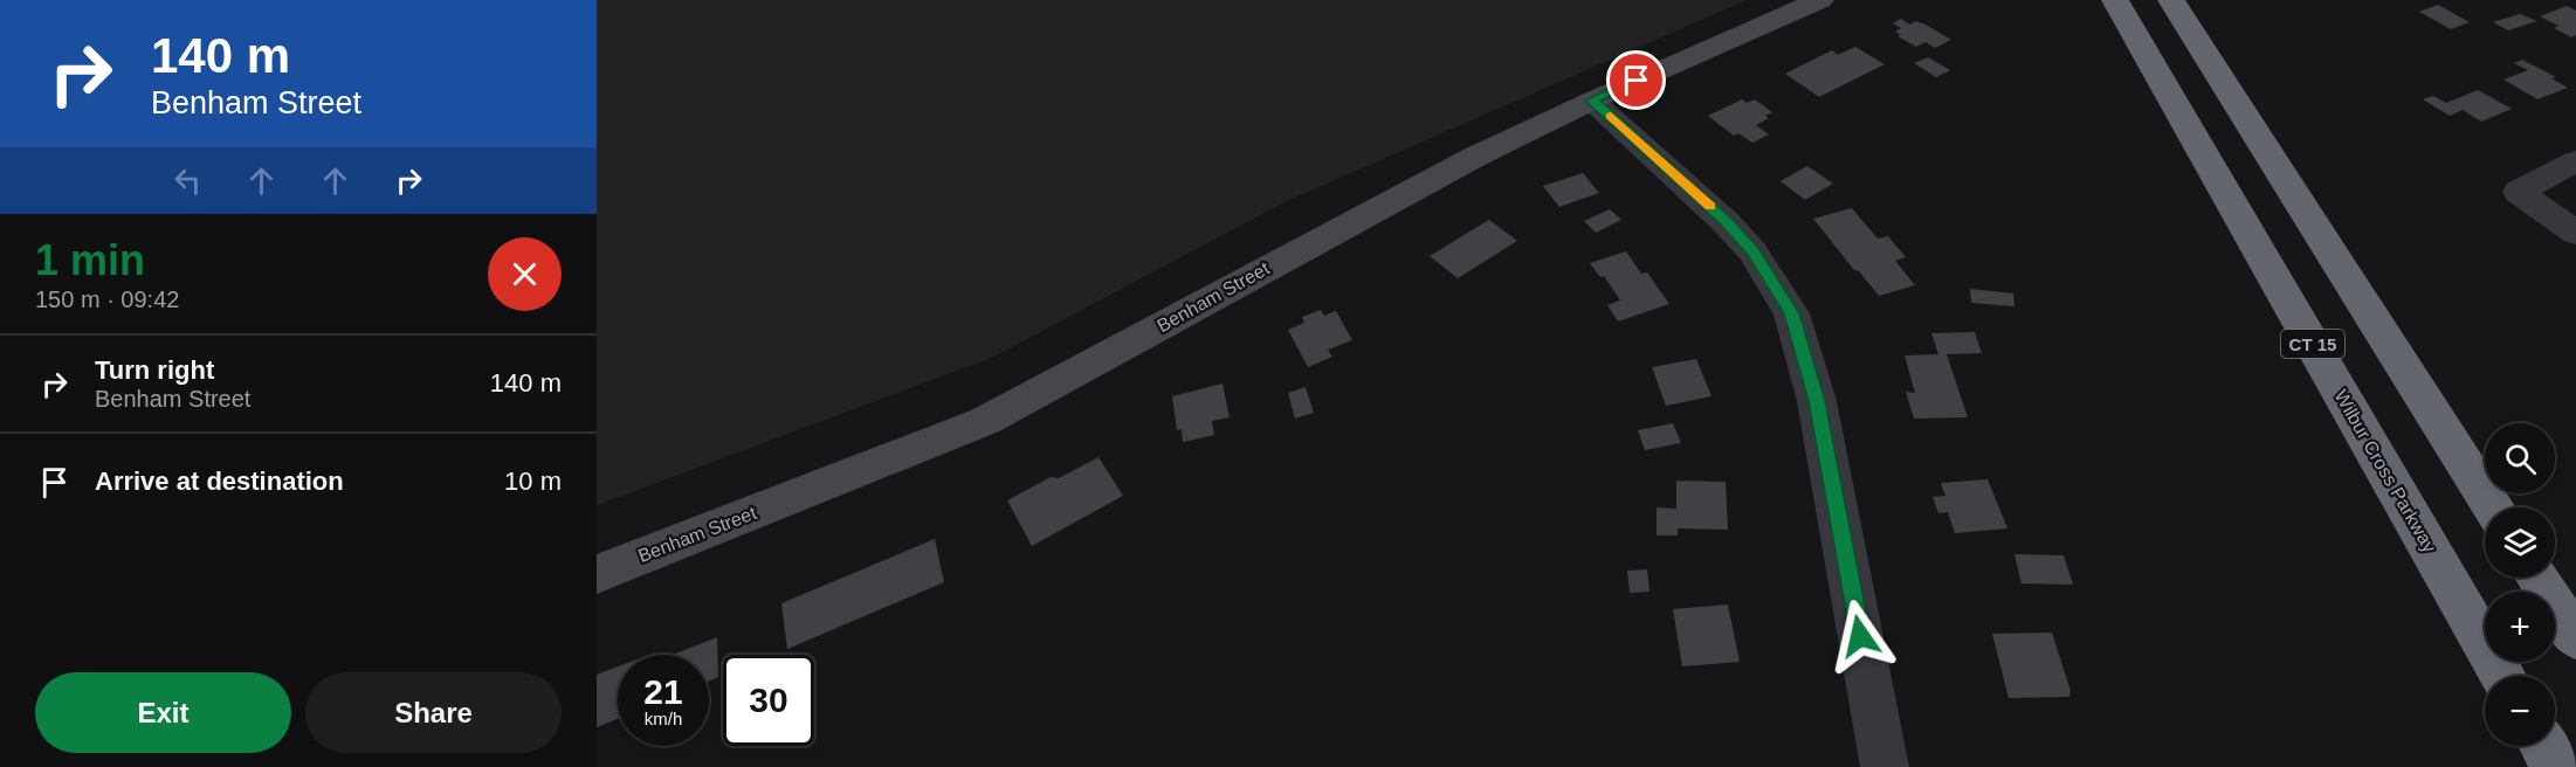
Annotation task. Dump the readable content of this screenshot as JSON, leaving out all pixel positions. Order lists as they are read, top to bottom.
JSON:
{
  "streets": {
    "highway": ["CT 15", "Wilbur Cross Parkway"],
    "main road": ["Benham Street"]
  },
  "page": {
    "turn": ["140 m", "Benham Street"],
    "heading": ["1 min", "150 m · 09:42"],
    "list": [
      {
        "name": "Turn right",
        "note": "Benham Street",
        "value": "140 m"
      },
      {
        "name": "Arrive at destination",
        "value": "10 m"
      }
    ],
    "map_buttons": ["+", "−"],
    "speed": "21 km/h",
    "limit": "30",
    "buttons": ["Exit", "Share"]
  }
}
